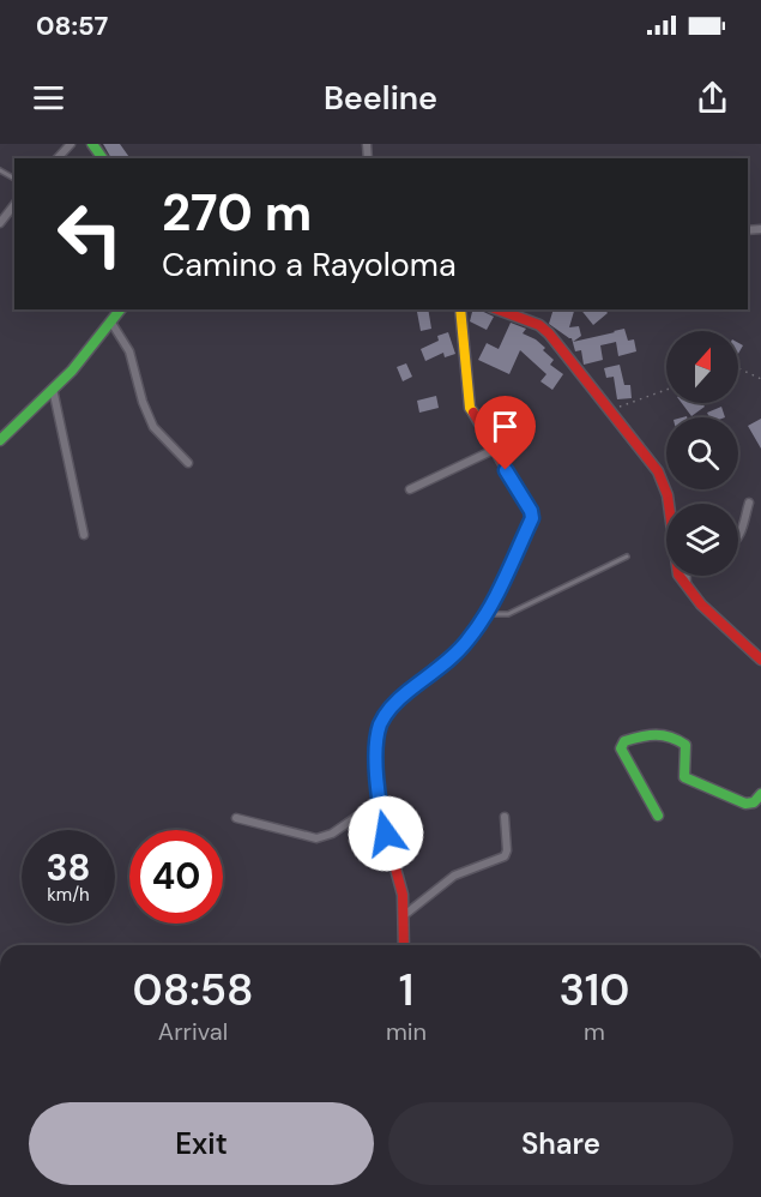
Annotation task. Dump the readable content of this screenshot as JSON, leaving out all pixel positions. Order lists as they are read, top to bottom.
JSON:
{
  "north": "top",
  "page": {
    "status": "08:57",
    "header": "Beeline",
    "turn": ["270 m", "Camino a Rayoloma"],
    "speed": "38 km/h",
    "limit": "40",
    "eta": [
      "08:58",
      "Arrival",
      "1",
      "min",
      "310",
      "m"
    ],
    "buttons": ["Exit", "Share"]
  }
}
